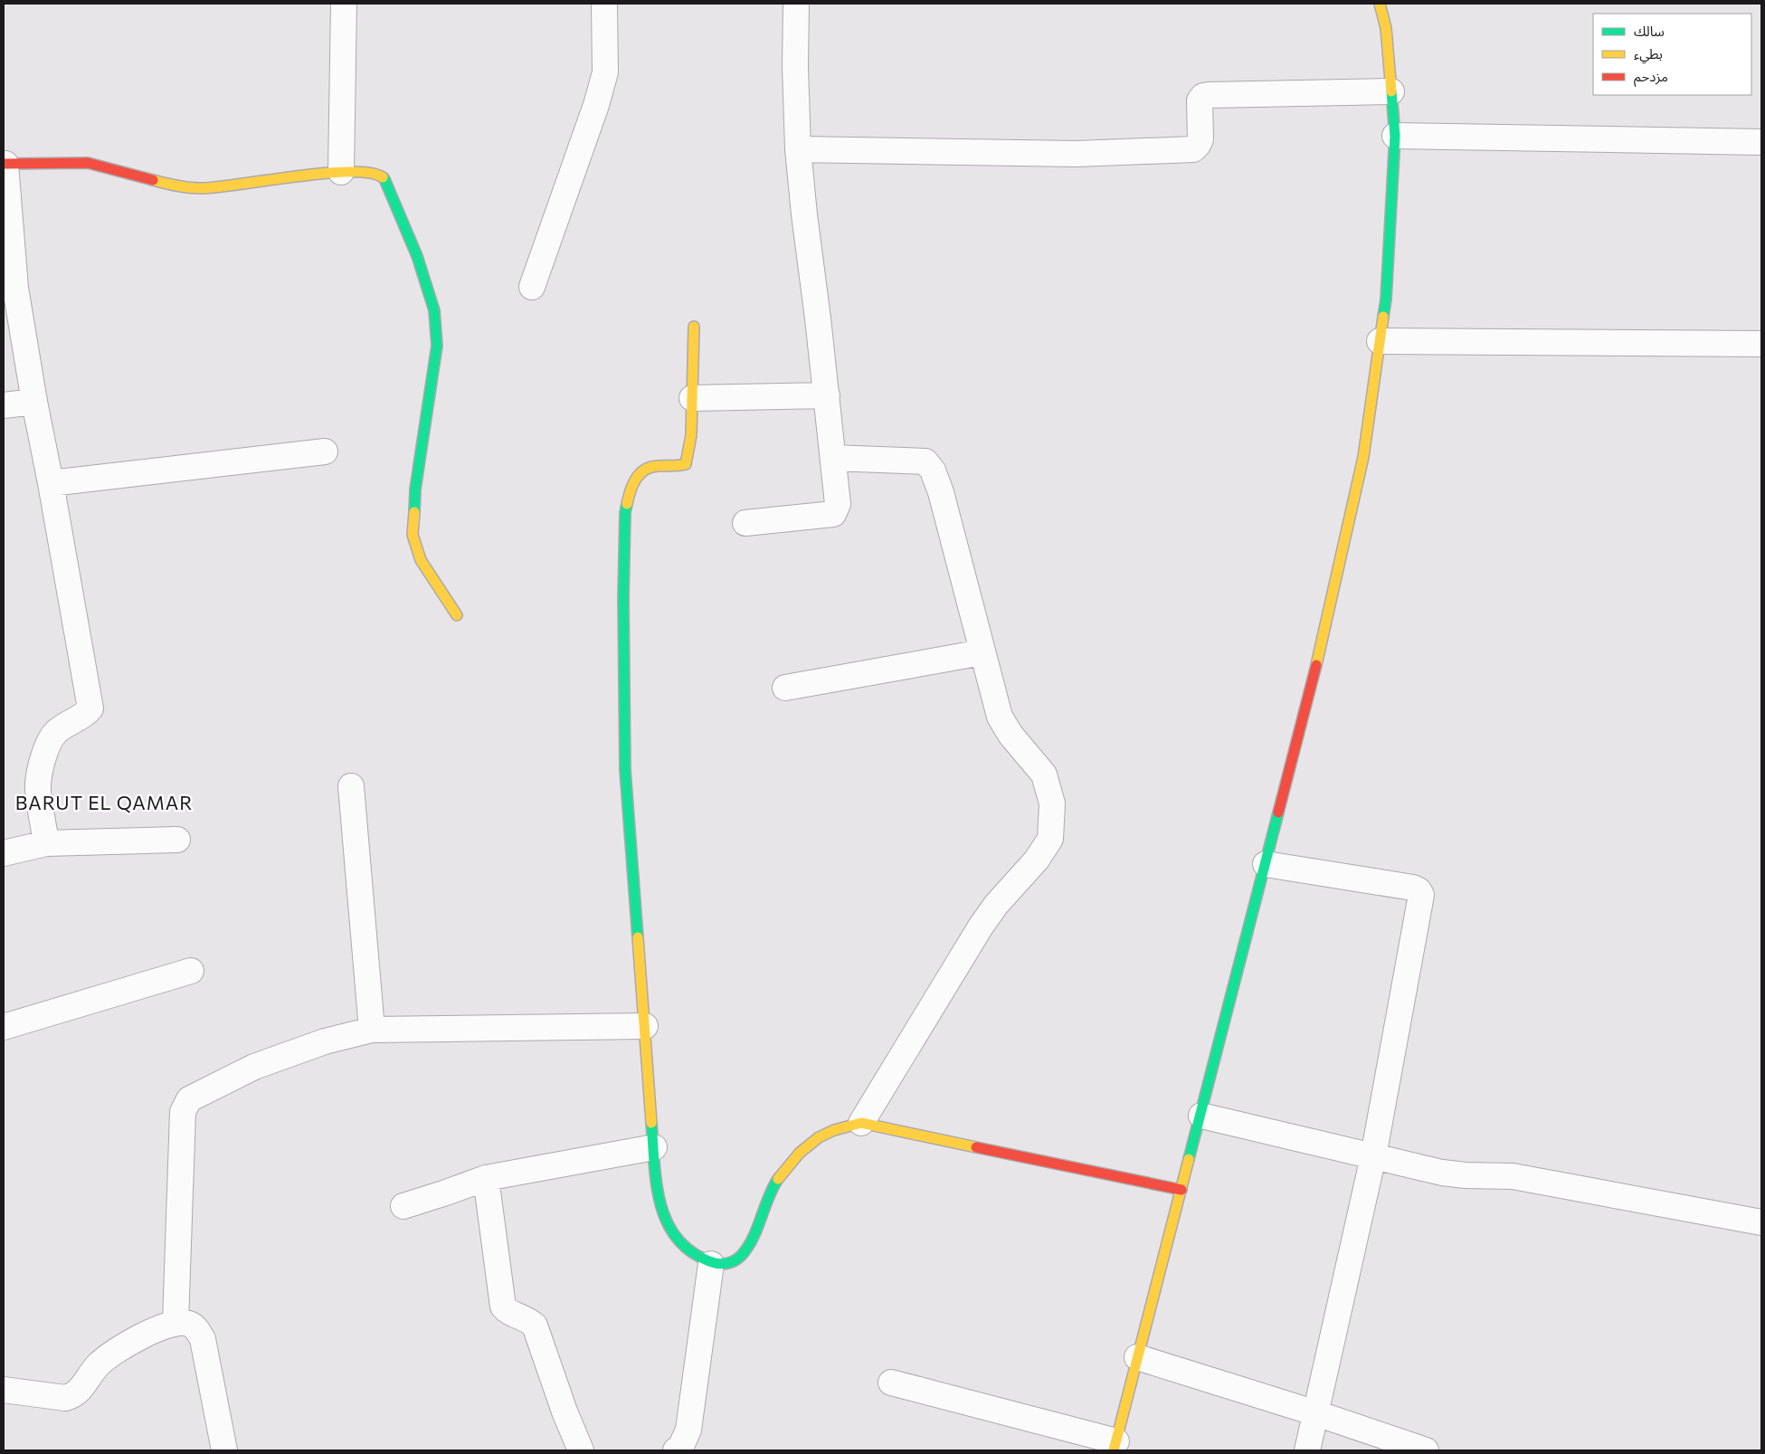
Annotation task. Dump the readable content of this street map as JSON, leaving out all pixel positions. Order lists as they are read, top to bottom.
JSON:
{
  "districts": ["BARUT EL QAMAR"],
  "legend": ["سالك", "بطيء", "مزدحم"]
}
